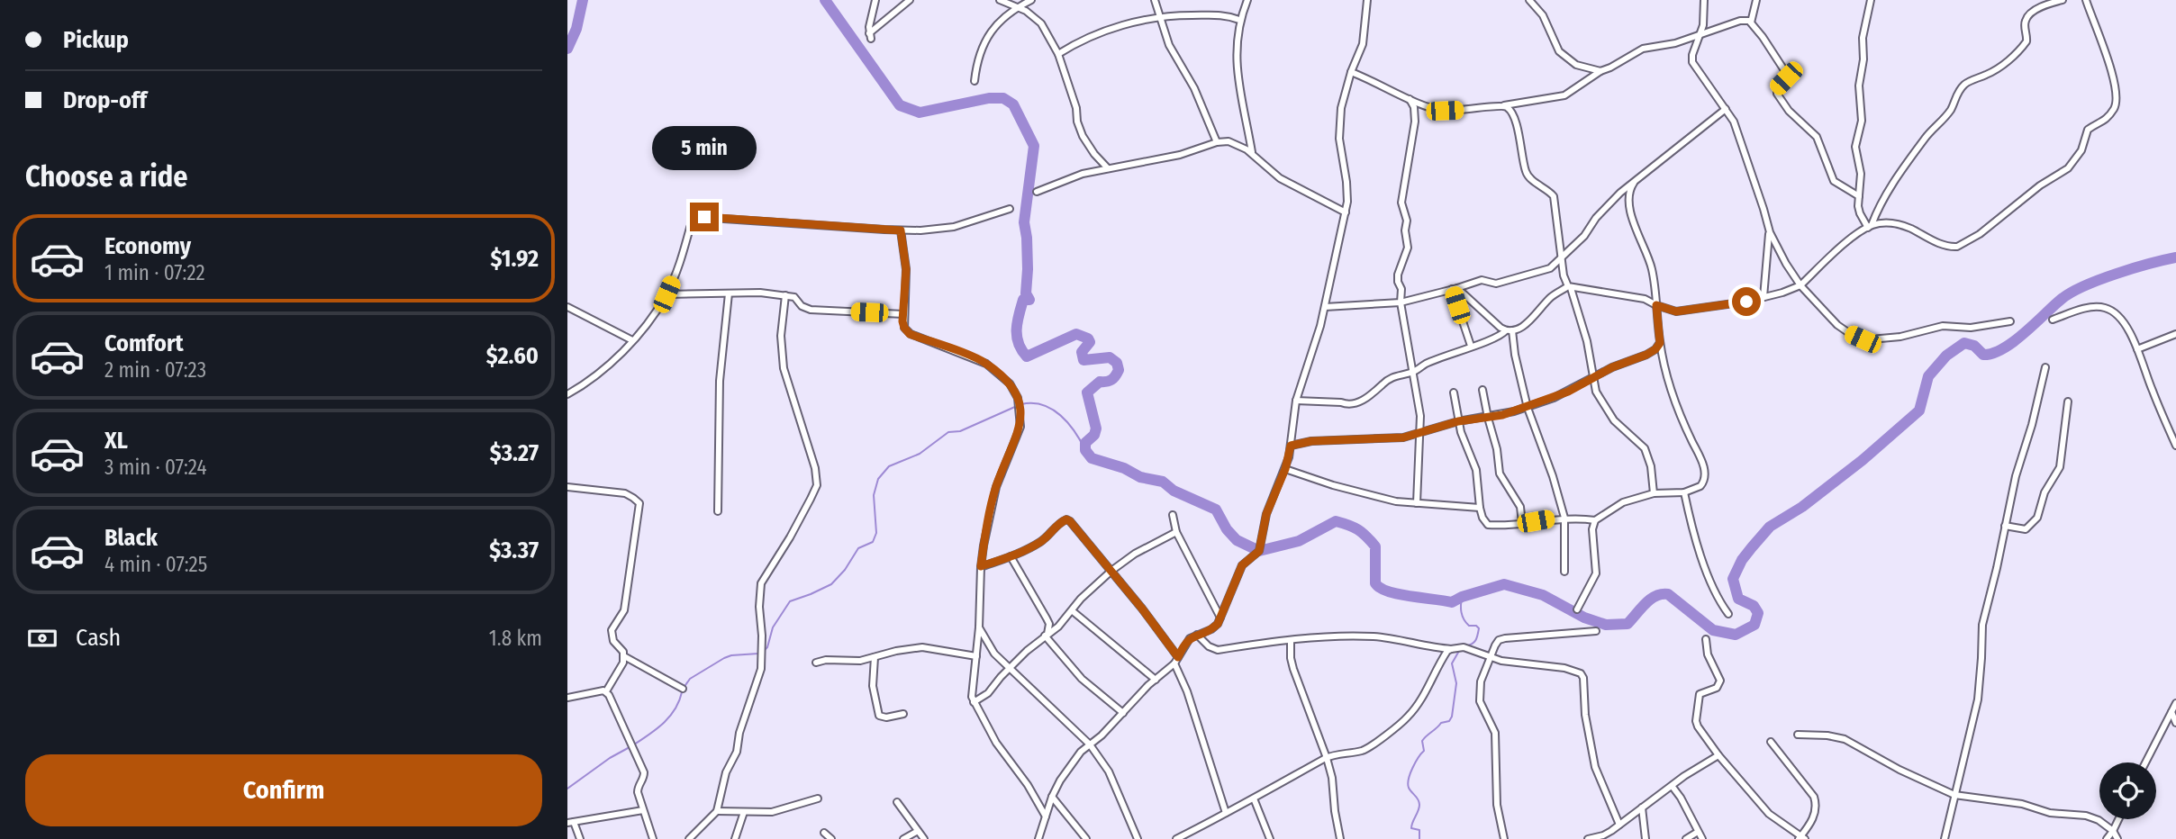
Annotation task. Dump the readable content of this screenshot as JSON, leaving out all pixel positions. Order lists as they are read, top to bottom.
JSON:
{
  "page": {
    "banner": ["Pickup", "Drop-off"],
    "bubble": "5 min",
    "heading": "Choose a ride",
    "list": [
      {
        "name": "Economy",
        "note": "1 min · 07:22",
        "value": "$1.92"
      },
      {
        "name": "Comfort",
        "note": "2 min · 07:23",
        "value": "$2.60"
      },
      {
        "name": "XL",
        "note": "3 min · 07:24",
        "value": "$3.27"
      },
      {
        "name": "Black",
        "note": "4 min · 07:25",
        "value": "$3.37"
      }
    ],
    "pay": ["Cash", "1.8 km"],
    "buttons": "Confirm"
  }
}
